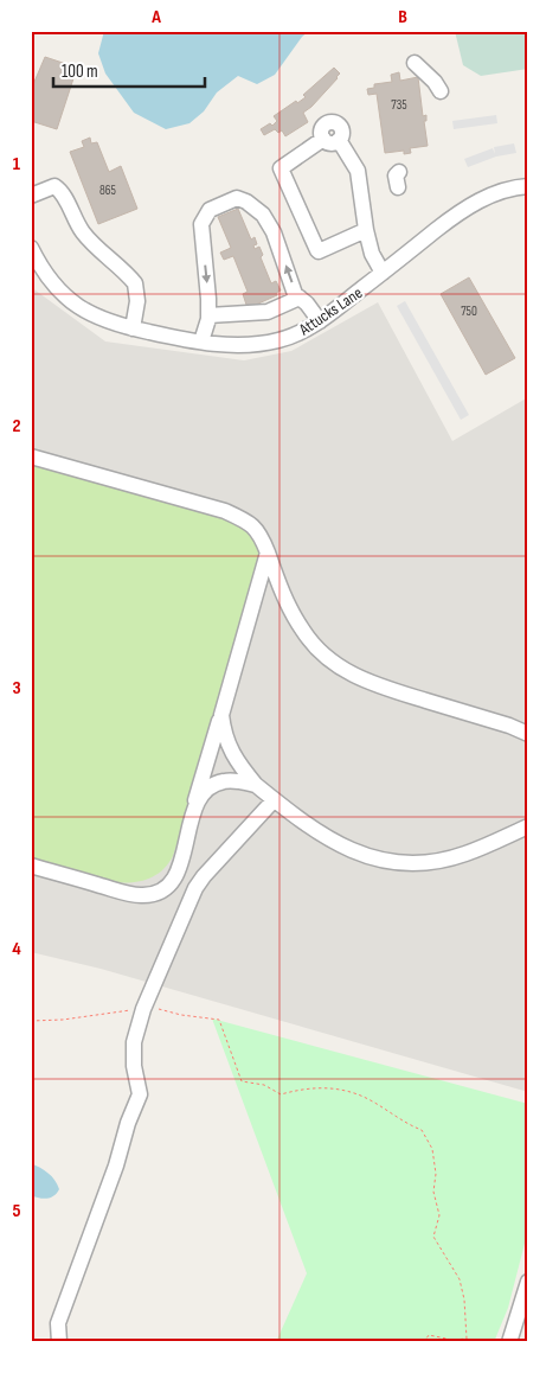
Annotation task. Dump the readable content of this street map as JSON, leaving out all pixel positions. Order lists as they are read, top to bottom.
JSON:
{
  "streets": {
    "street": ["Attucks Lane"]
  },
  "house_numbers": ["735", "865", "750"],
  "scale_bar": "100 m",
  "grid": {
    "columns": ["A", "B"],
    "rows": [
      "1",
      "2",
      "3",
      "4",
      "5"
    ]
  }
}
